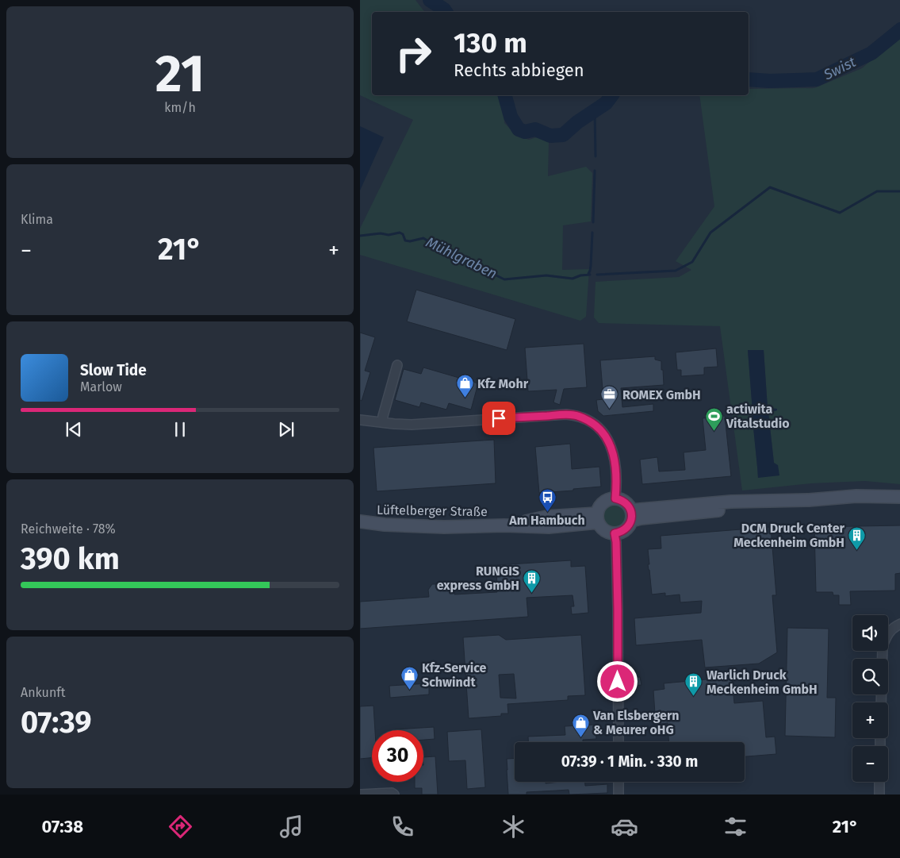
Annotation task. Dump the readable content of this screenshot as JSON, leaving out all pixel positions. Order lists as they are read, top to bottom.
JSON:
{
  "streets": {
    "main road": ["Lüftelberger Straße"]
  },
  "water": ["Swist", "Mühlgraben"],
  "places": {
    "shop": ["Kfz Mohr", "Kfz-Service Schwindt", "Van Elsbergern & Meurer oHG"],
    "office": ["ROMEX GmbH"],
    "sports": ["actiwita Vitalstudio"],
    "bus stop": ["Am Hambuch"],
    "building": ["DCM Druck Center Meckenheim GmbH", "RUNGIS express GmbH", "Warlich Druck Meckenheim GmbH"]
  },
  "page": {
    "tile": [
      ["21", "km/h"],
      "Klima",
      ["Reichweite · 78%", "390 km"],
      ["Ankunft", "07:39"]
    ],
    "turn": ["130 m", "Rechts abbiegen"],
    "heat": ["−", "21°", "+"],
    "song": ["Slow Tide", "Marlow"],
    "map_buttons": ["+", "−"],
    "limit": "30",
    "trip": "07:39 · 1 Min. · 330 m",
    "tabs": ["07:38", "21°"]
  }
}
